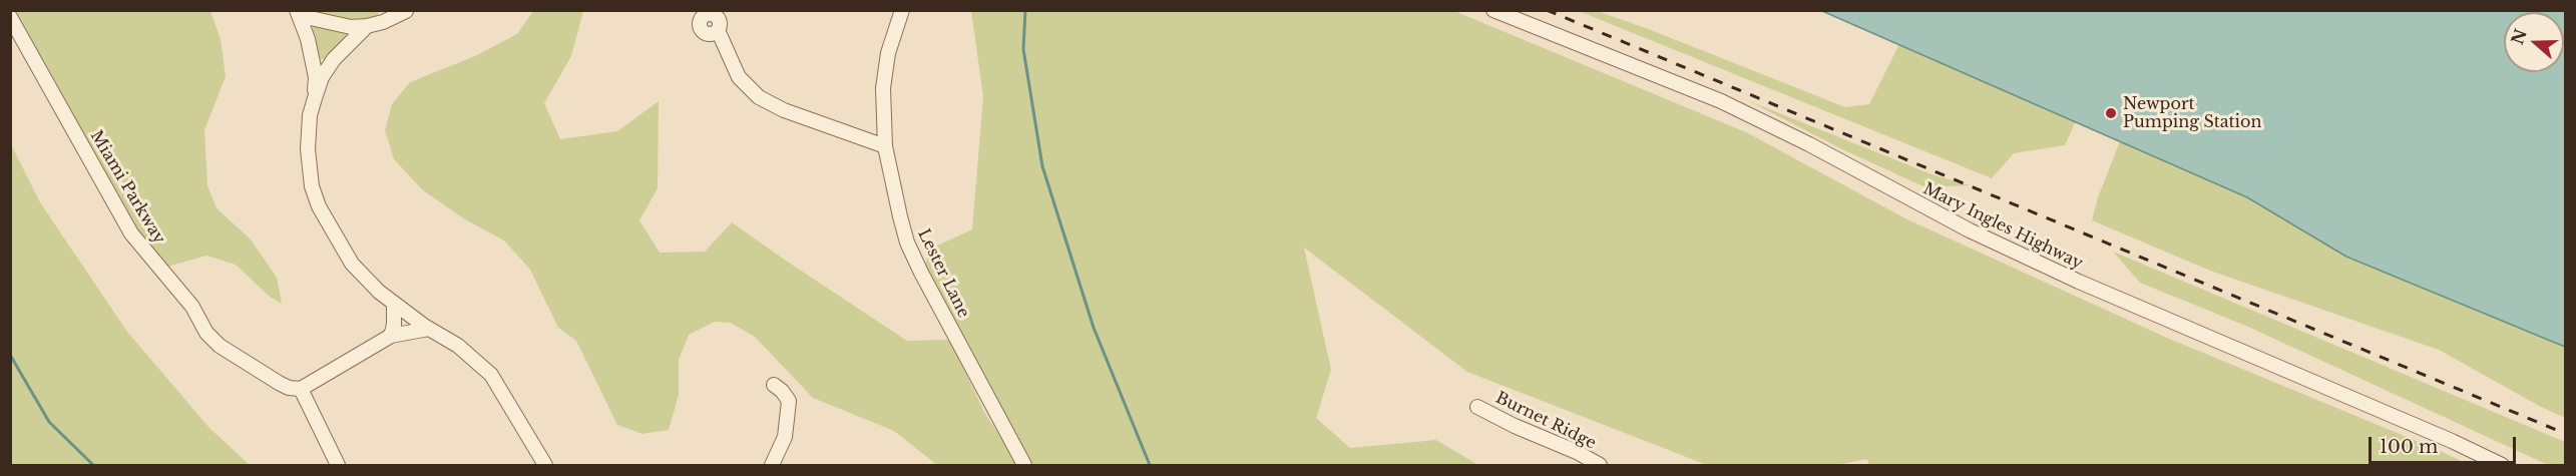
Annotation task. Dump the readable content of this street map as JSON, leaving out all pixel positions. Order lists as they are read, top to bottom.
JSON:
{
  "streets": {
    "street": [
      "Miami Parkway",
      "Mary Ingles Highway",
      "Lester Lane",
      "Burnet Ridge"
    ]
  },
  "places": ["Newport Pumping Station"],
  "scale_bar": "100 m",
  "north": "left"
}
